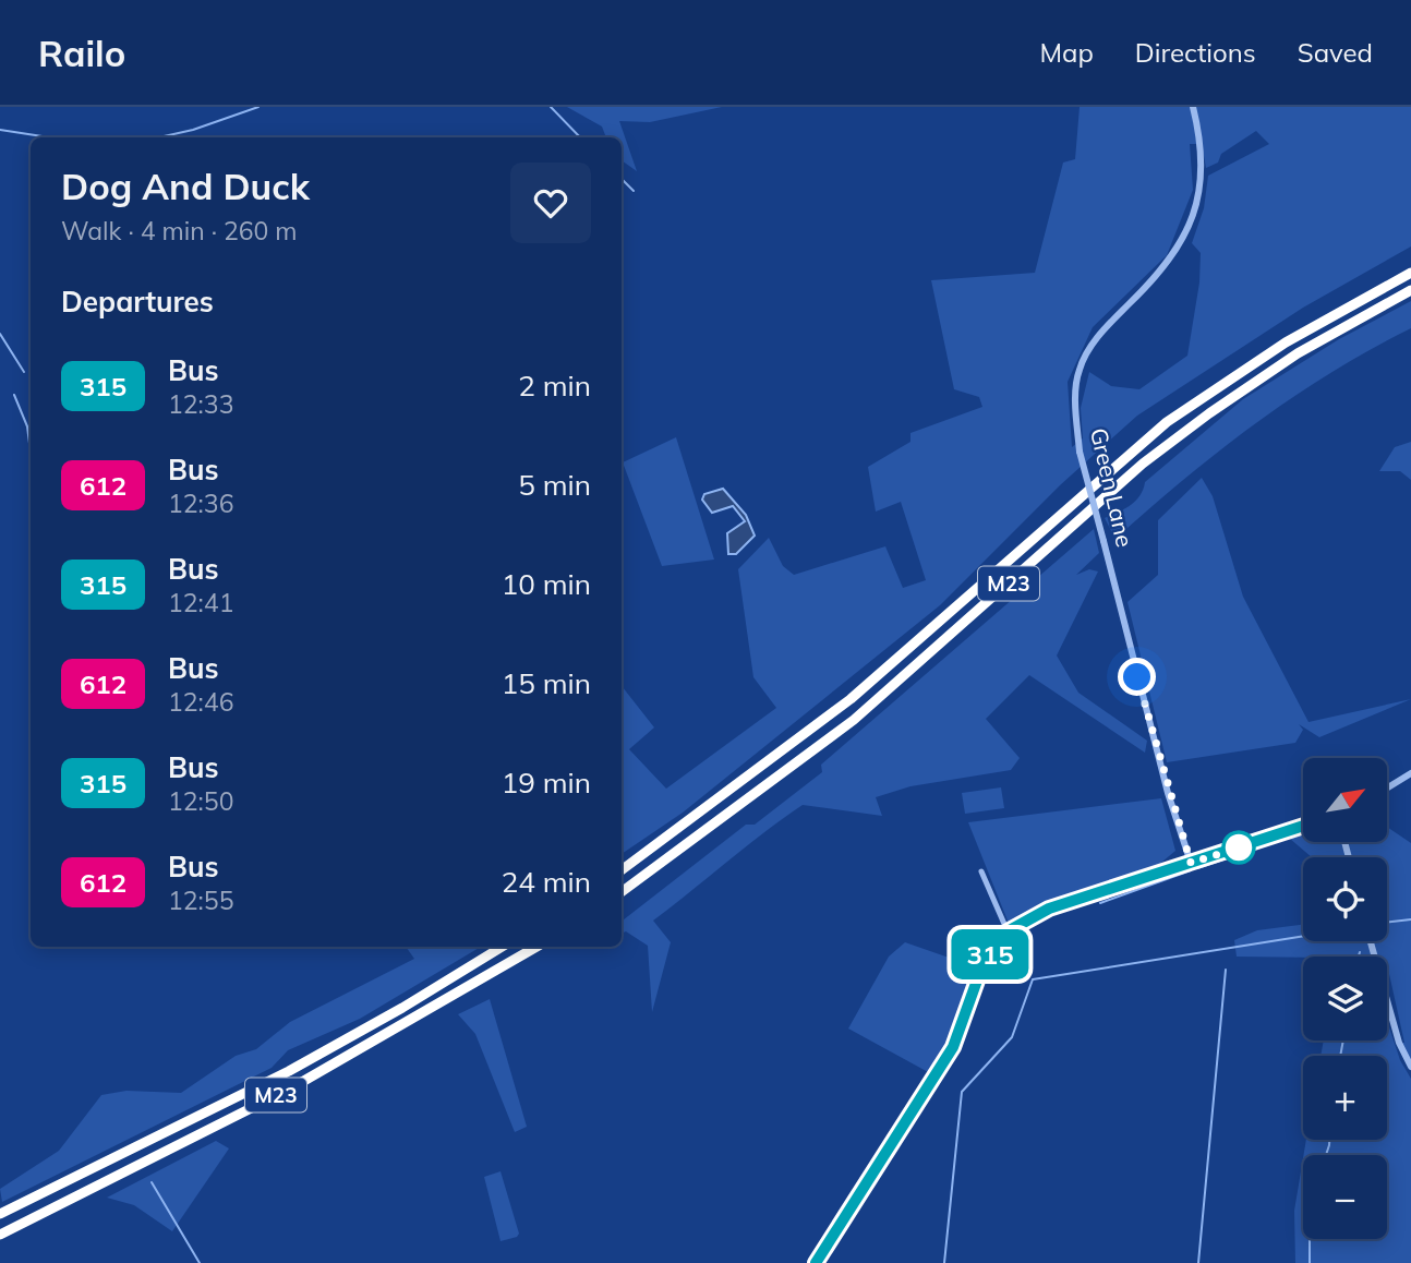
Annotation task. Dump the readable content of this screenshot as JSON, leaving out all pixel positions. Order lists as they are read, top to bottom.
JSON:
{
  "streets": {
    "highway": ["M23"],
    "street": ["Green Lane"]
  },
  "lines": ["bus line 315"],
  "north": "top right",
  "page": {
    "header": "Railo",
    "nav": ["Map", "Directions", "Saved"],
    "on_map": "315",
    "heading": [
      ["Dog And Duck", "Walk · 4 min · 260 m"],
      "Departures"
    ],
    "list": [
      {
        "mark": "315",
        "name": "Bus",
        "note": "12:33",
        "value": "2 min"
      },
      {
        "mark": "612",
        "name": "Bus",
        "note": "12:36",
        "value": "5 min"
      },
      {
        "mark": "315",
        "name": "Bus",
        "note": "12:41",
        "value": "10 min"
      },
      {
        "mark": "612",
        "name": "Bus",
        "note": "12:46",
        "value": "15 min"
      },
      {
        "mark": "315",
        "name": "Bus",
        "note": "12:50",
        "value": "19 min"
      },
      {
        "mark": "612",
        "name": "Bus",
        "note": "12:55",
        "value": "24 min"
      }
    ],
    "map_buttons": ["+", "−"]
  }
}
